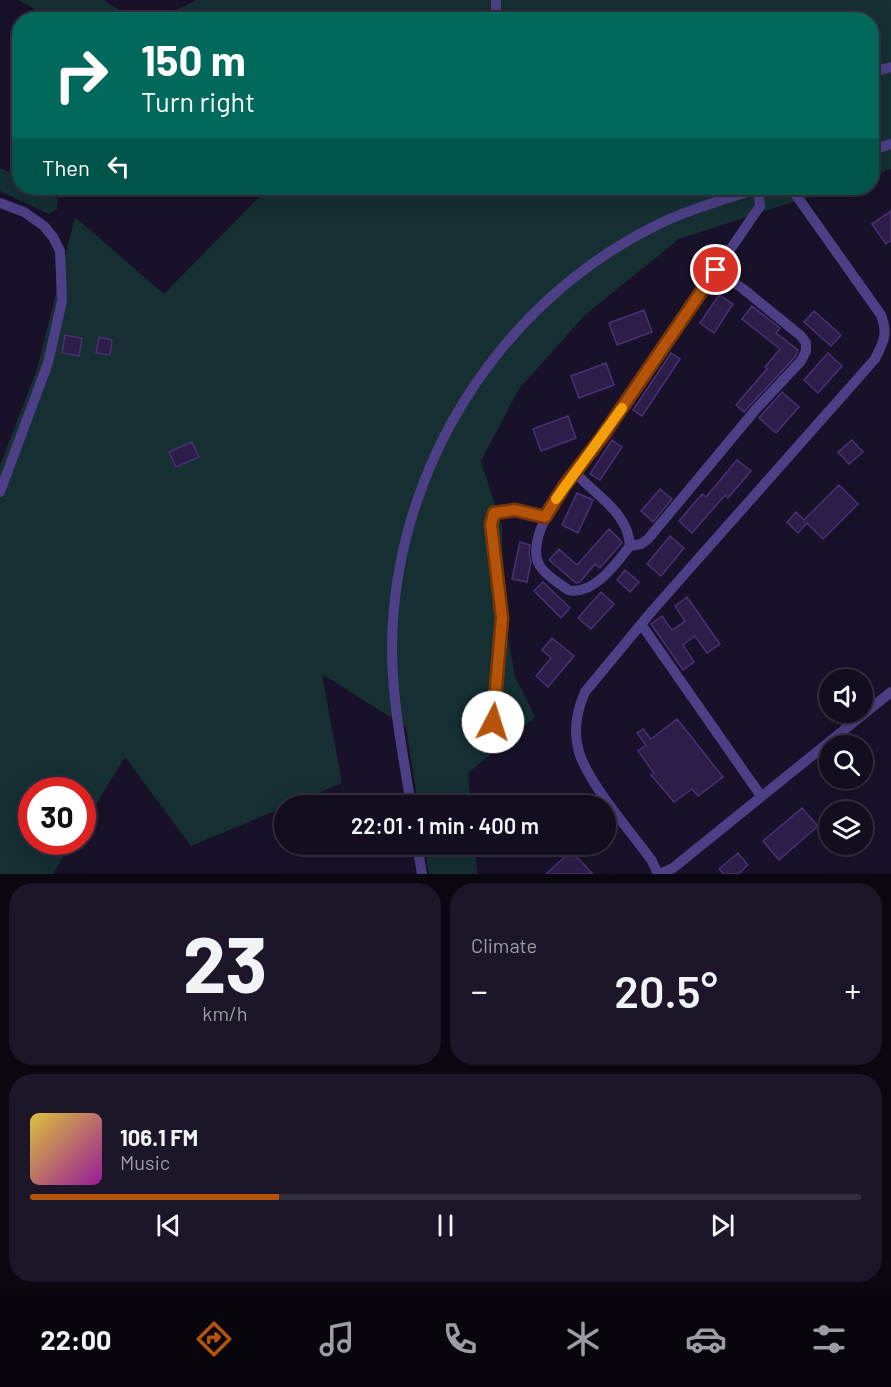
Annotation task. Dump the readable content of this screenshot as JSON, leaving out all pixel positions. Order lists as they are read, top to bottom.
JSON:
{
  "page": {
    "turn": ["150 m", "Turn right"],
    "then": "Then",
    "limit": "30",
    "trip": "22:01 · 1 min · 400 m",
    "tile": [
      ["23", "km/h"],
      "Climate"
    ],
    "heat": ["−", "20.5°", "+"],
    "song": ["106.1 FM", "Music"],
    "tabs": "22:00"
  }
}
